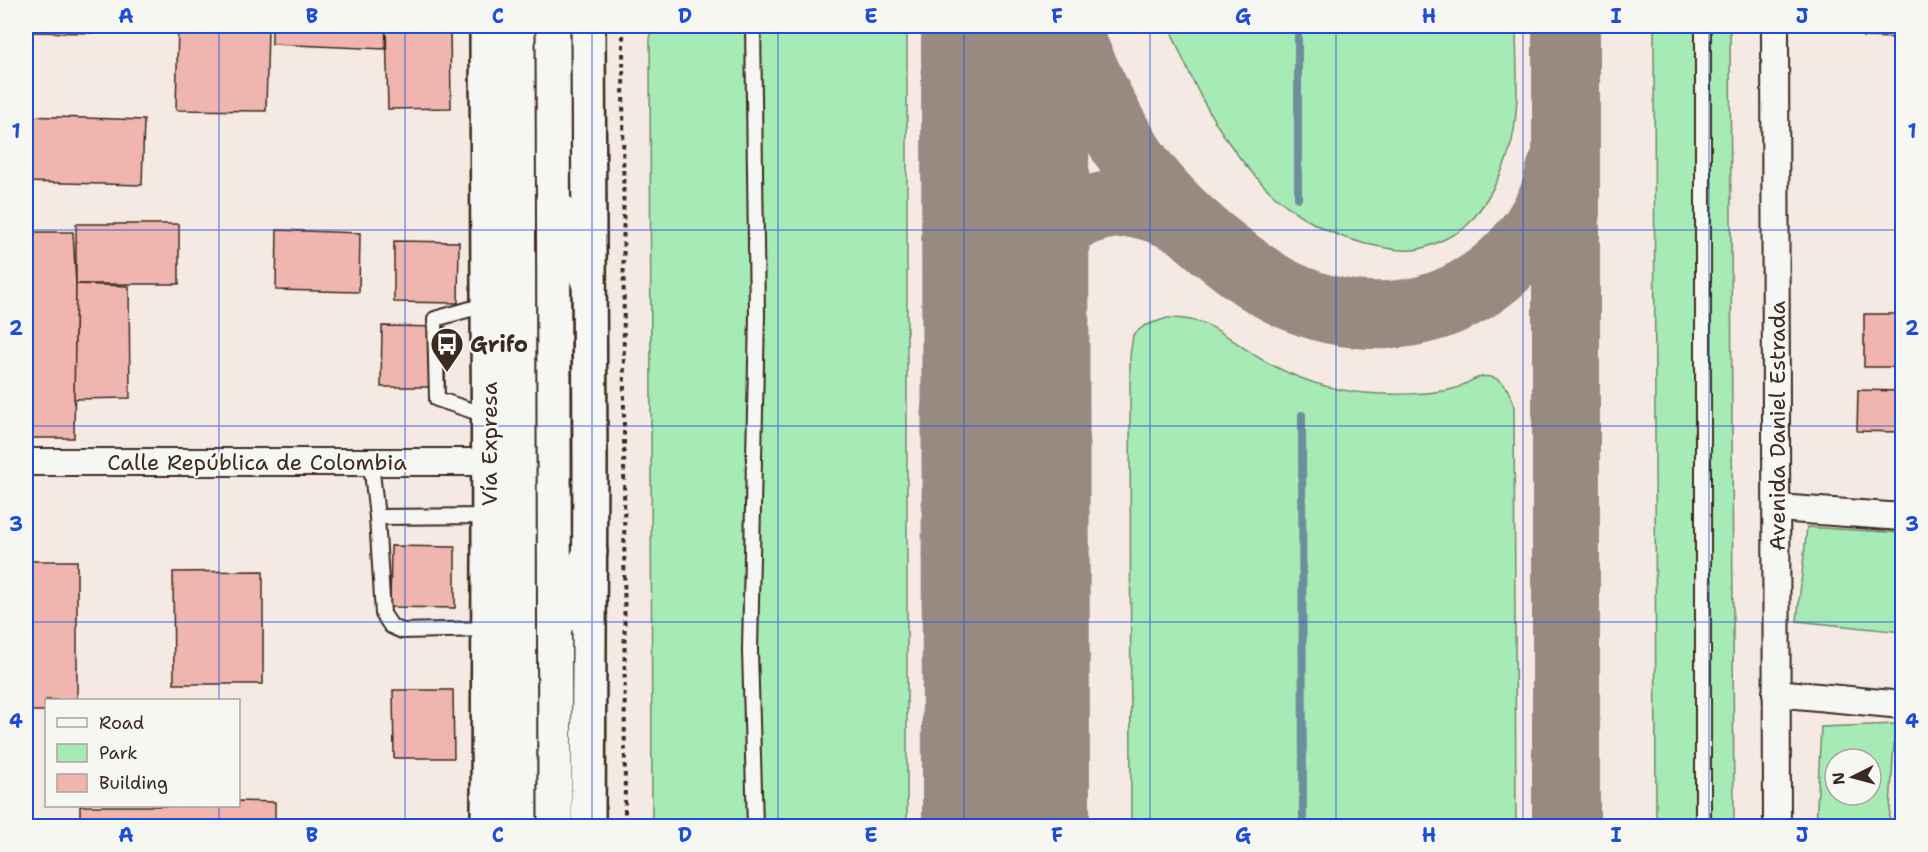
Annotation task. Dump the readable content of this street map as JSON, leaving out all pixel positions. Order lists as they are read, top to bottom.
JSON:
{
  "streets": {
    "main road": ["Vía Expresa"],
    "street": ["Avenida Daniel Estrada", "Calle República de Colombia"]
  },
  "crossings": [
    ["Vía Expresa", "Calle República de Colombia"]
  ],
  "places": {
    "bus stop": ["Grifo"]
  },
  "legend": ["Road", "Park", "Building"],
  "north": "left",
  "grid": {
    "columns": [
      "A",
      "B",
      "C",
      "D",
      "E",
      "F",
      "G",
      "H",
      "I",
      "J"
    ],
    "rows": [
      "1",
      "2",
      "3",
      "4"
    ]
  }
}
